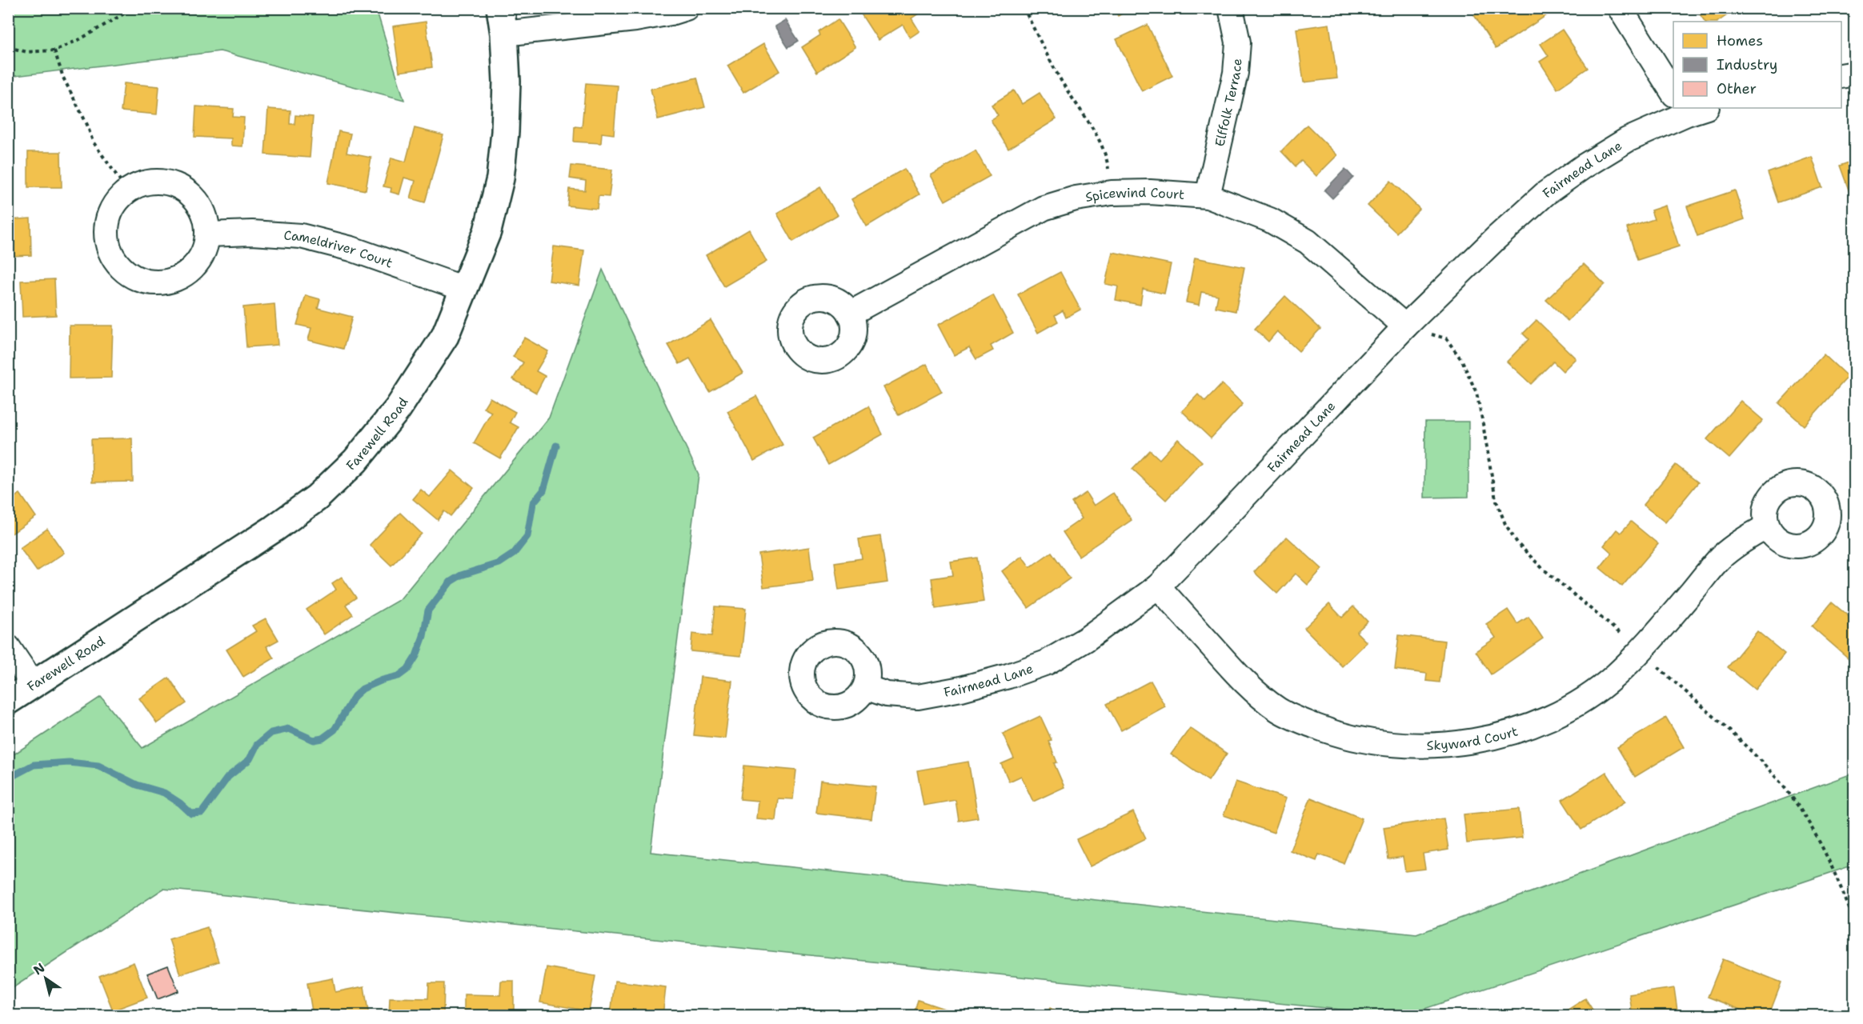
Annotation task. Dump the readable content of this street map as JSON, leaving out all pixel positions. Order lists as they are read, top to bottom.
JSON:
{
  "streets": {
    "street": [
      "Elffolk Terrace",
      "Fairmead Lane",
      "Spicewind Court",
      "Cameldriver Court",
      "Farewell Road",
      "Skyward Court"
    ]
  },
  "crossings": [
    ["Elffolk Terrace", "Spicewind Court"],
    ["Fairmead Lane", "Spicewind Court"],
    ["Fairmead Lane", "Skyward Court"],
    ["Cameldriver Court", "Farewell Road"]
  ],
  "legend": ["Homes", "Industry", "Other"],
  "north": "top left"
}
